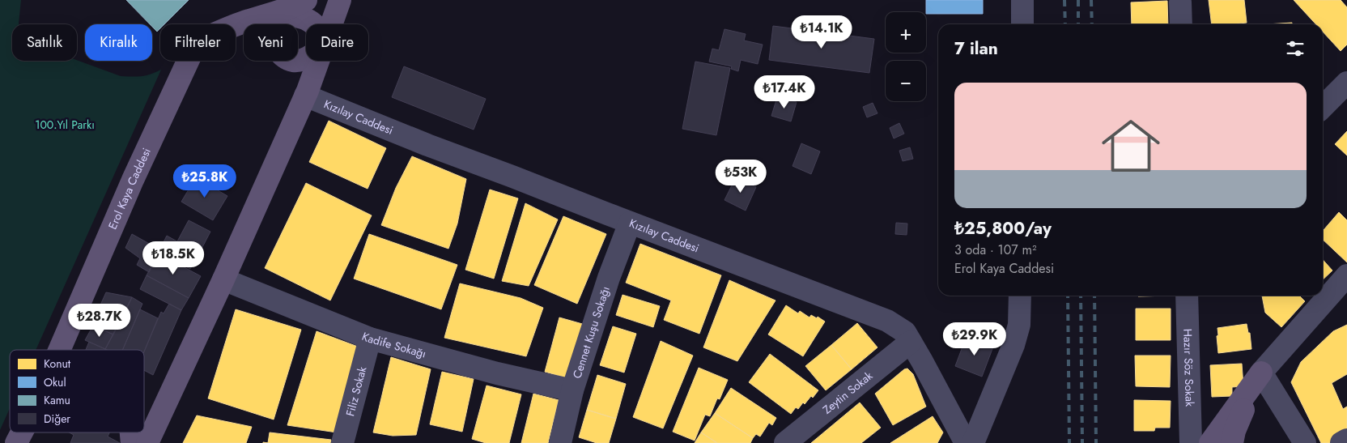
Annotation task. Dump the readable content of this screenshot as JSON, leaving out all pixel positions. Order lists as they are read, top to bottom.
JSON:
{
  "streets": {
    "main road": ["Erol Kaya Caddesi"],
    "street": [
      "Kızılay Caddesi",
      "Cennet Kuşu Sokağı",
      "Kadife Sokağı",
      "Hazır Söz Sokak",
      "Filiz Sokak",
      "Zeytin Sokak"
    ]
  },
  "crossings": [
    ["Kızılay Caddesi", "Cennet Kuşu Sokağı"],
    ["Kızılay Caddesi", "Zeytin Sokak"],
    ["Cennet Kuşu Sokağı", "Kadife Sokağı"],
    ["Kadife Sokağı", "Filiz Sokak"]
  ],
  "parks": ["100.Yıl Parkı"],
  "legend": [
    "Konut",
    "Okul",
    "Kamu",
    "Diğer"
  ],
  "page": {
    "map_buttons": ["+", "−"],
    "price": [
      "₺14.1K",
      "₺17.4K",
      "₺53K",
      "₺25.8K",
      "₺18.5K",
      "₺28.7K",
      "₺29.9K"
    ],
    "chip": [
      "Satılık",
      "Kiralık",
      "Filtreler",
      "Yeni",
      "Daire"
    ],
    "heading": "7 ilan",
    "list": [
      {
        "name": "₺25,800/ay",
        "note": "3 oda · 107 m² · Erol Kaya Caddesi"
      }
    ]
  }
}
